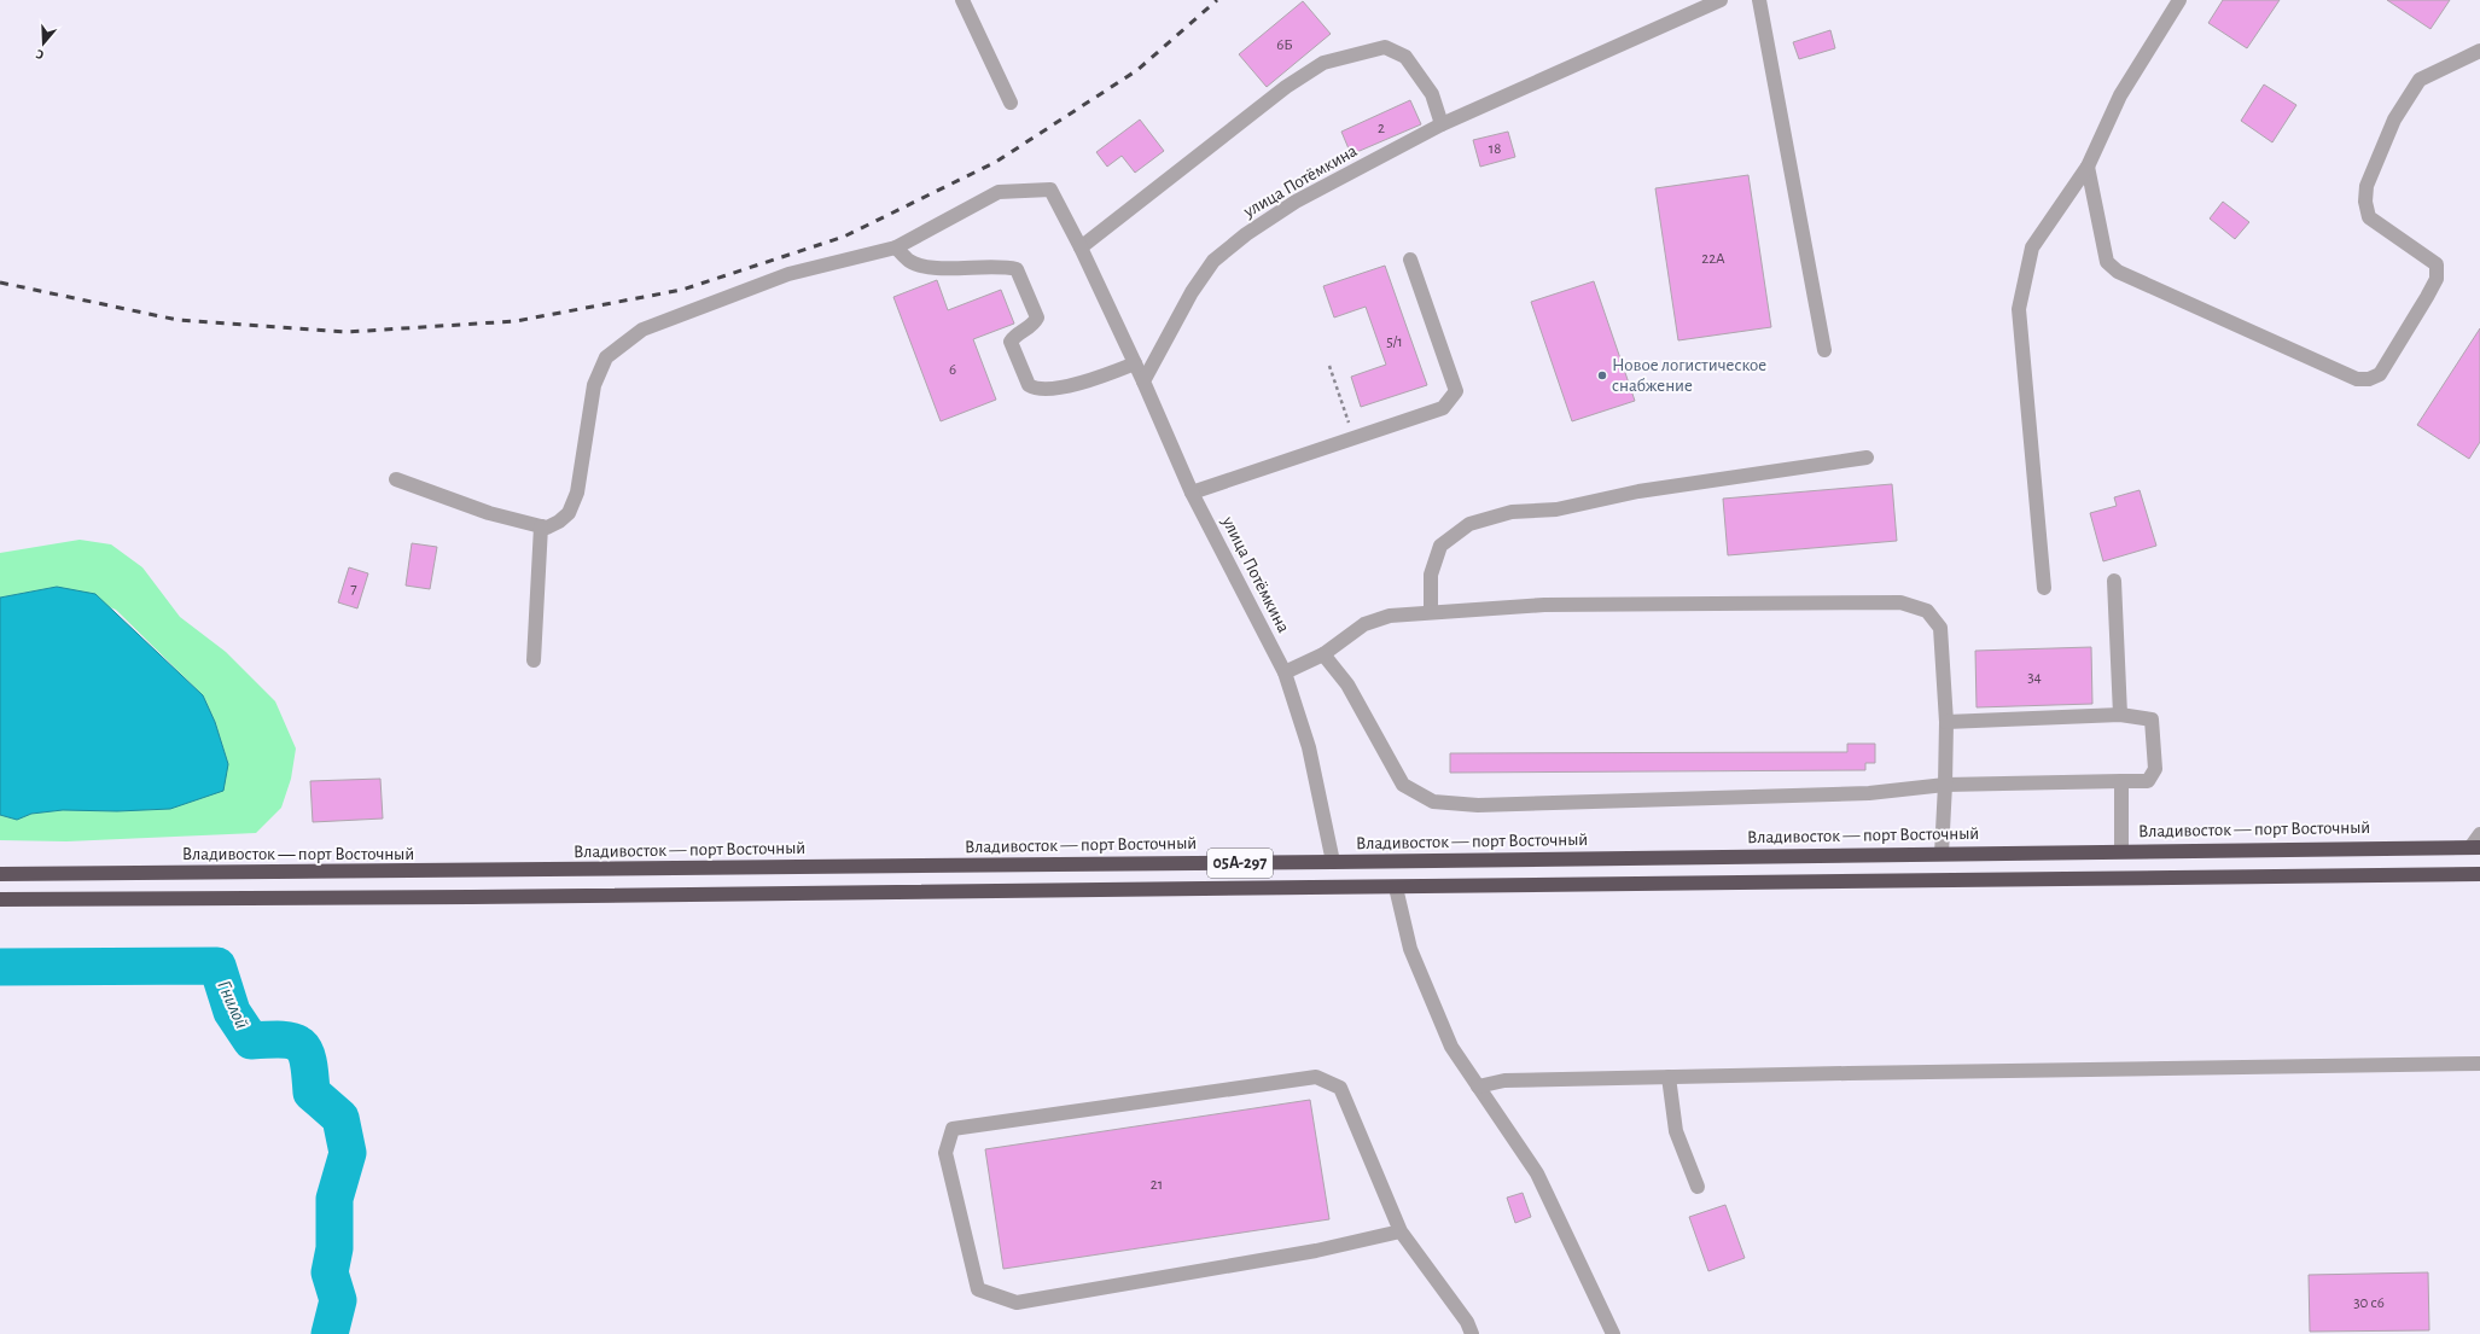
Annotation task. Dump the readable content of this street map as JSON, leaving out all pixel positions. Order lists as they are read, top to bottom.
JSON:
{
  "streets": {
    "highway": ["Владивосток — порт Восточный", "05А-297"],
    "street": ["улица Потёмкина"]
  },
  "crossings": [
    ["улица Потёмкина", "Владивосток — порт Восточный"]
  ],
  "water": ["Гнилой"],
  "places": ["Новое логистическое снабжение"],
  "house_numbers": [
    "6Б",
    "2",
    "18",
    "22А",
    "5/1",
    "6",
    "7",
    "34",
    "21",
    "30 с6"
  ],
  "north": "bottom"
}
